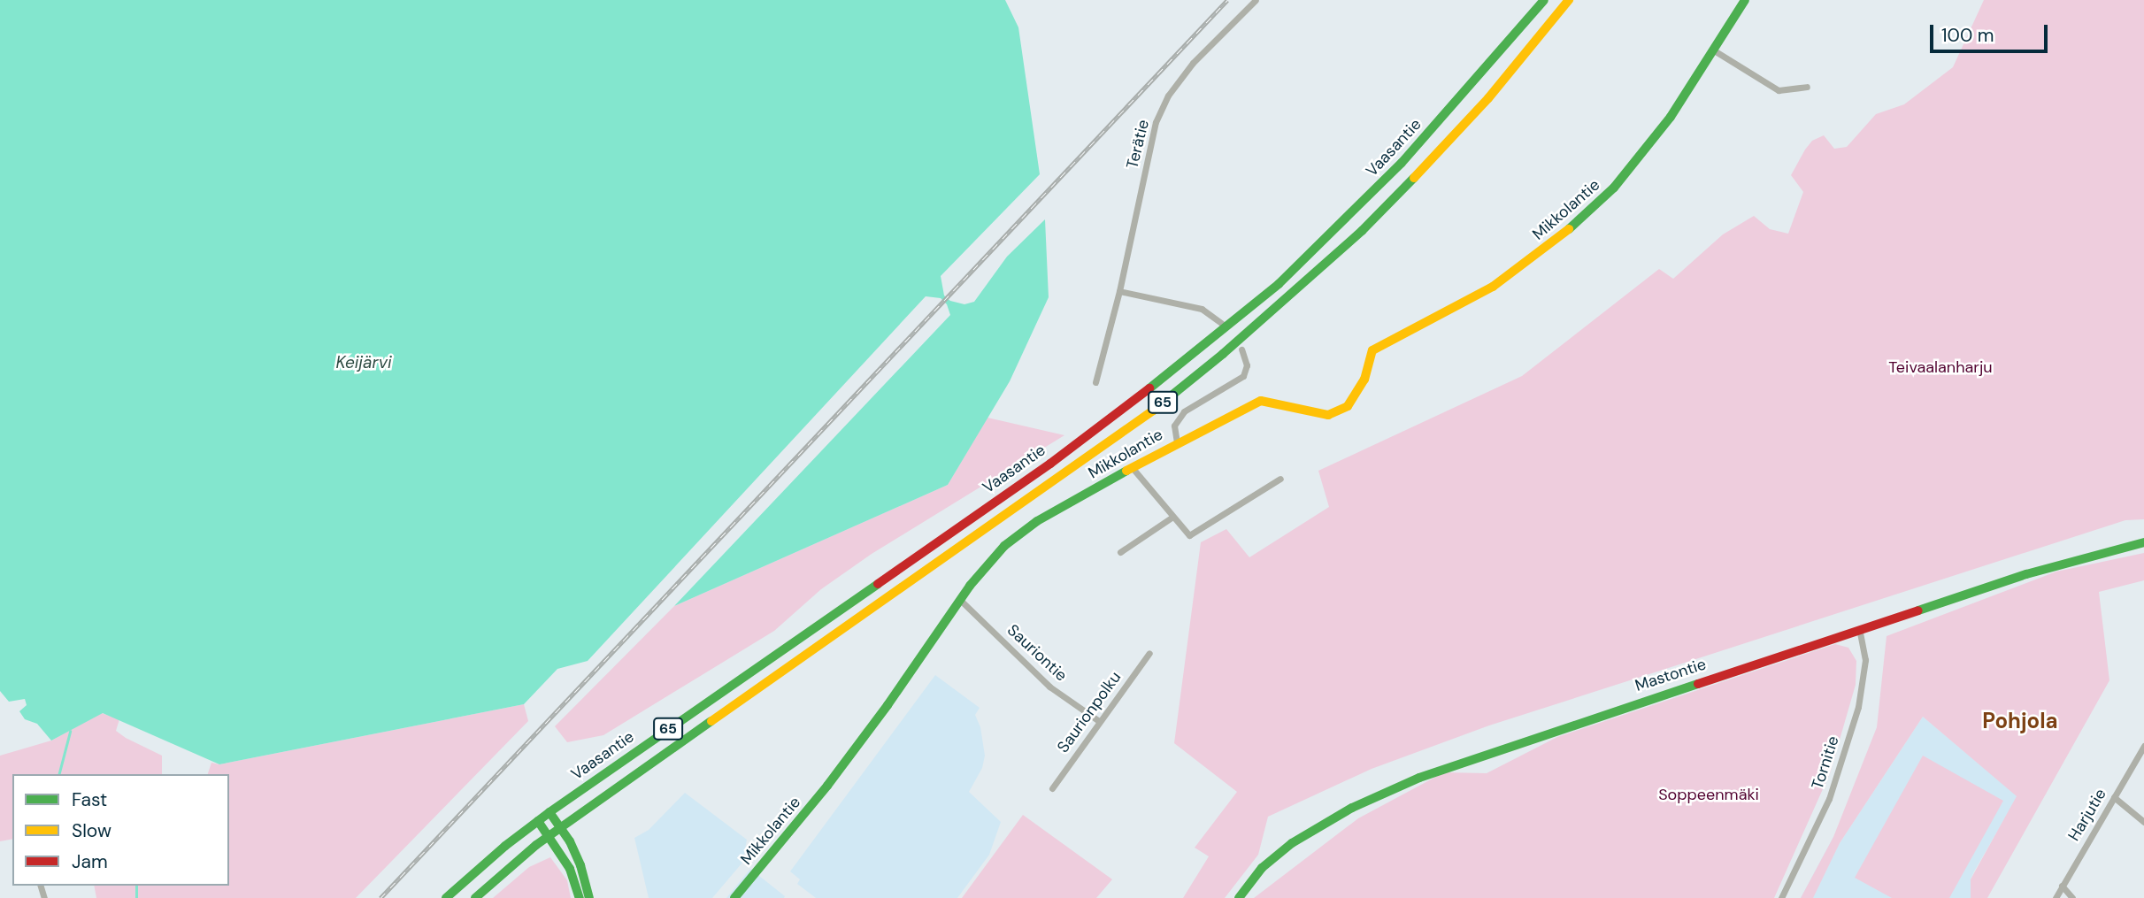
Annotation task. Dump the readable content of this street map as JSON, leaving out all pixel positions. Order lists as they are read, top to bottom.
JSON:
{
  "streets": {
    "main road": [
      "Vaasantie",
      "Mikkolantie",
      "65",
      "Mastontie"
    ],
    "street": [
      "Terätie",
      "Sauriontie",
      "Saurionpolku",
      "Tornitie",
      "Harjutie"
    ]
  },
  "crossings": [
    ["Mikkolantie", "Sauriontie"],
    ["Sauriontie", "Saurionpolku"],
    ["Mastontie", "Tornitie"]
  ],
  "districts": ["Pohjola"],
  "water": ["Keijärvi"],
  "parks": ["Teivaalanharju", "Soppeenmäki"],
  "legend": ["Fast", "Slow", "Jam"],
  "scale_bar": "100 m"
}
